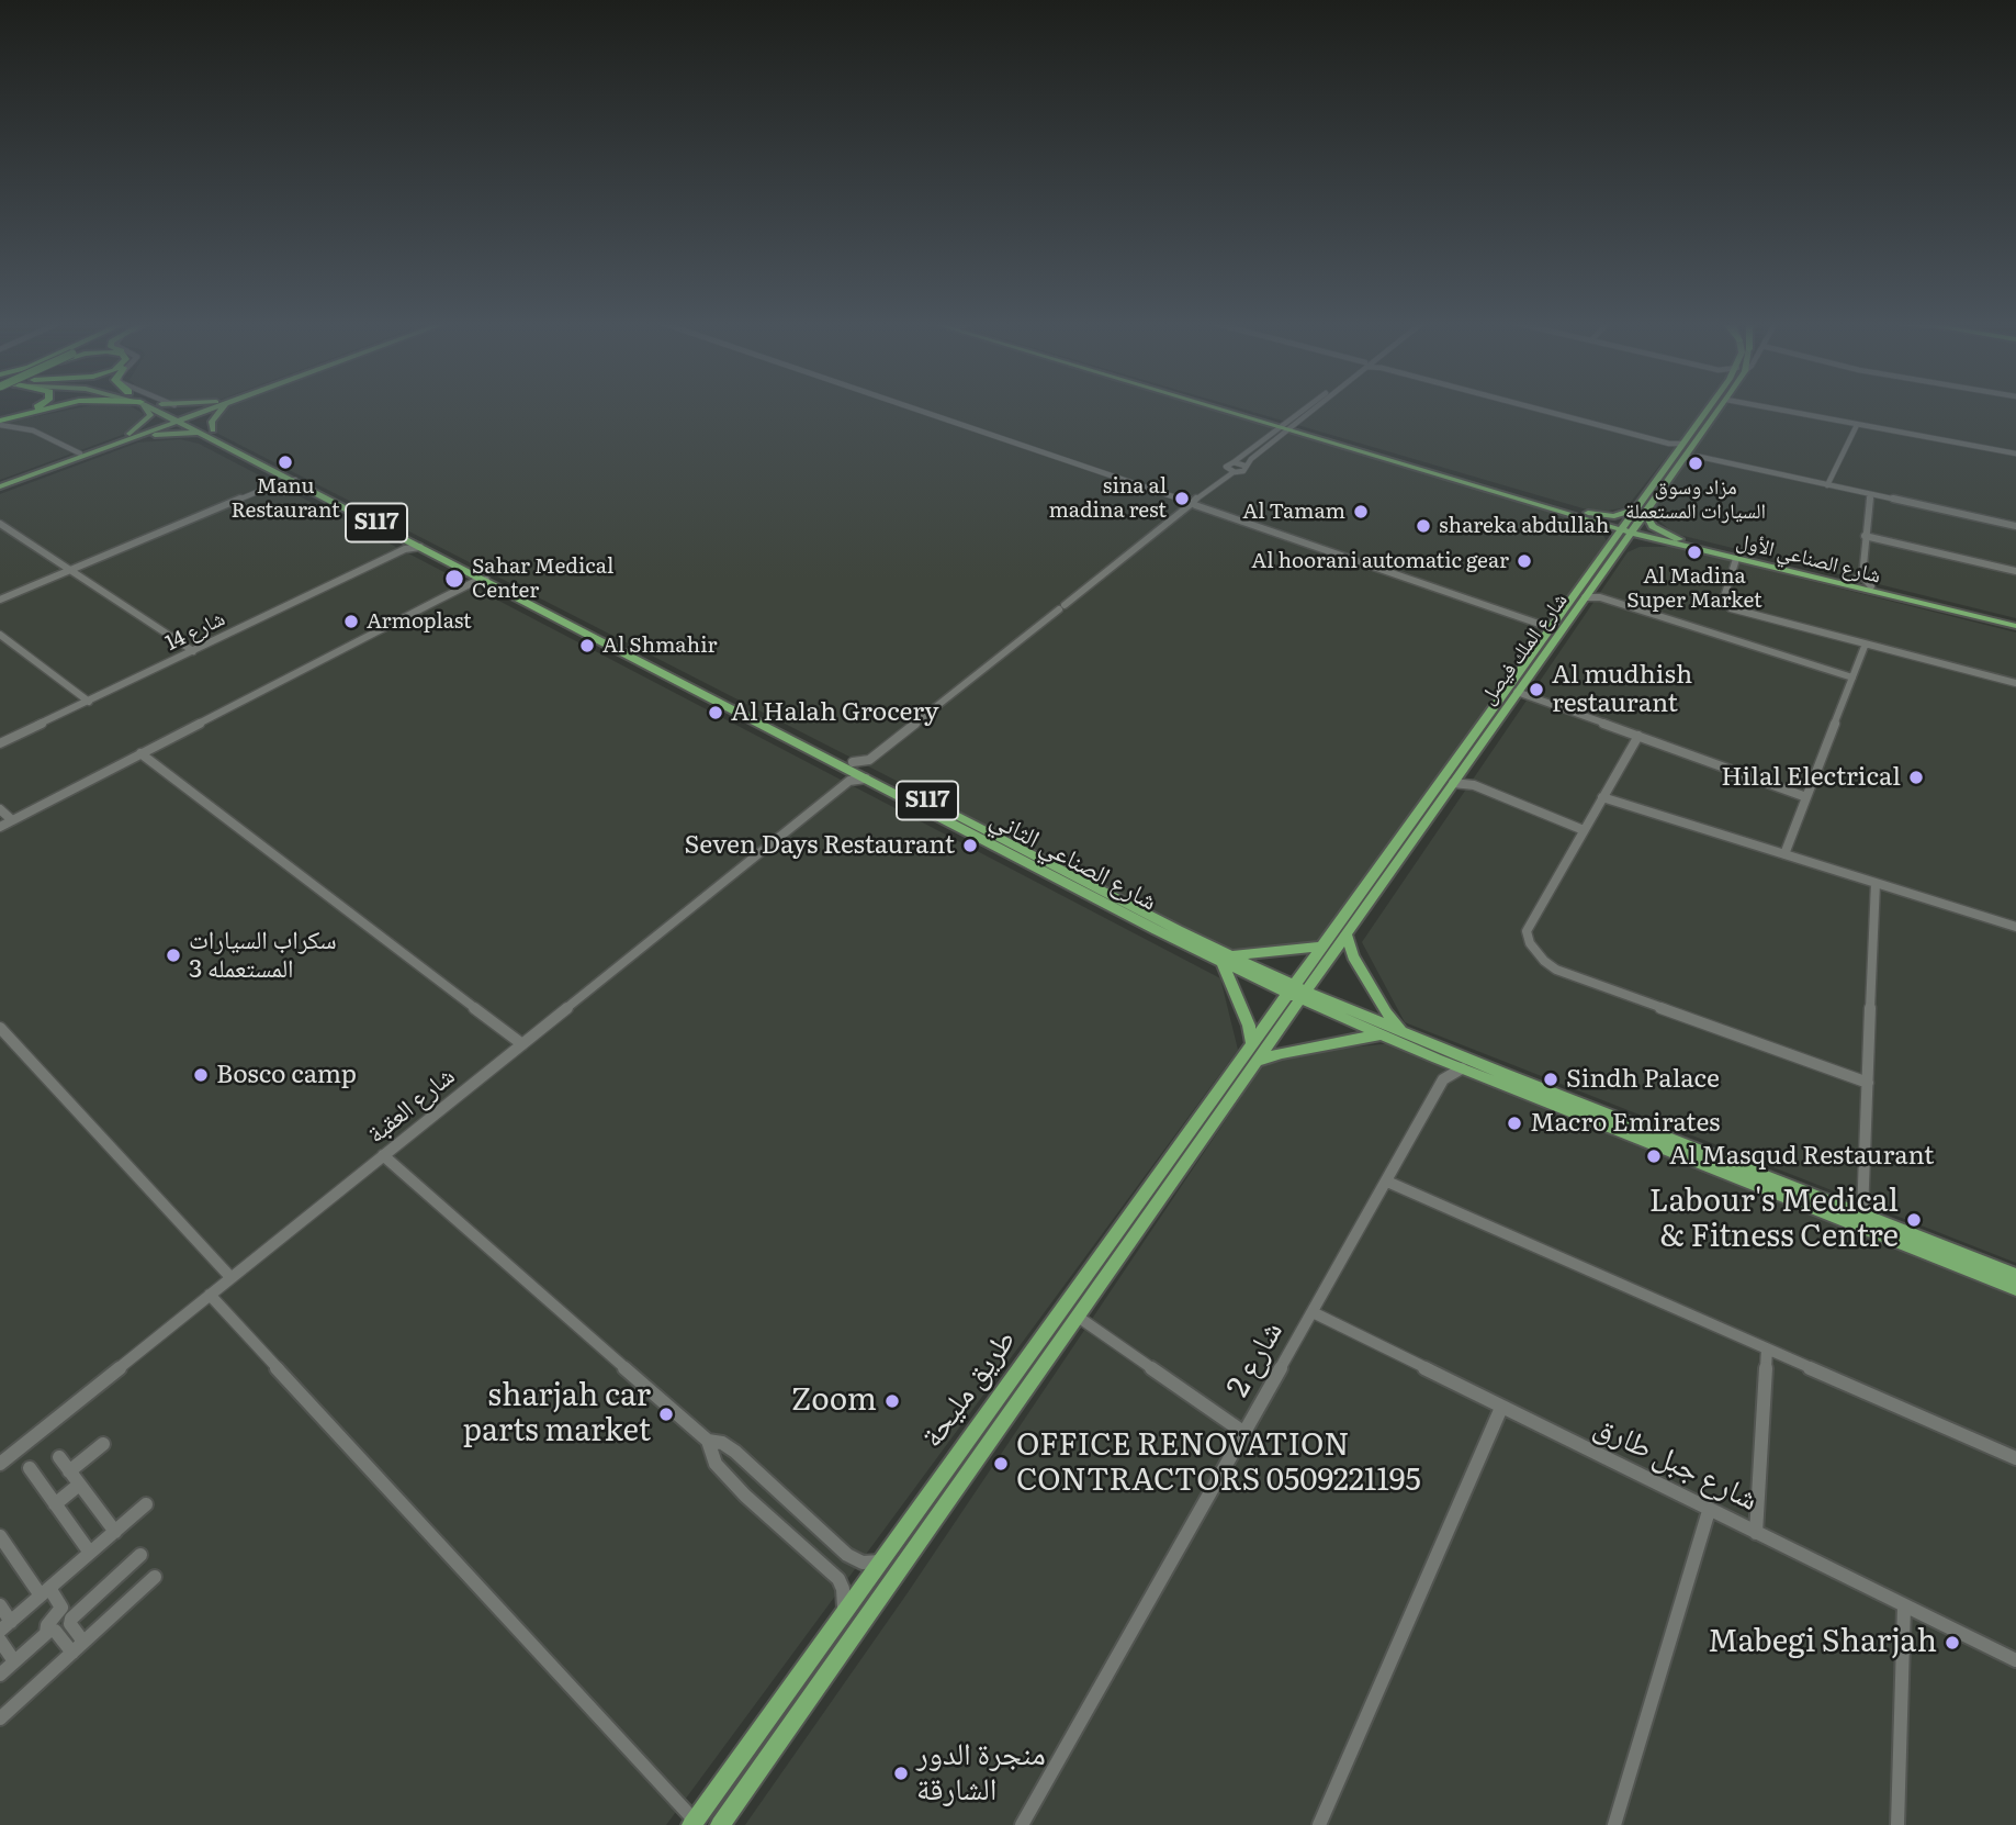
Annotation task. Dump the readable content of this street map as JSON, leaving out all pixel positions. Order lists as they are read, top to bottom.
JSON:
{
  "streets": {
    "main road": [
      "S117",
      "شارع الصناعي الأول",
      "شارع الملك فيصل",
      "شارع الصناعي الثاني",
      "طريق مليحة"
    ],
    "street": [
      "شارع 14",
      "شارع العقبة",
      "شارع 2",
      "شارع جبل طارق"
    ]
  },
  "crossings": [
    ["شارع الصناعي الأول", "شارع الملك فيصل"],
    ["شارع 14", "شارع الصناعي الثاني"],
    ["شارع الملك فيصل", "شارع الصناعي الثاني"],
    ["شارع الملك فيصل", "طريق مليحة"],
    ["شارع الصناعي الثاني", "شارع العقبة"],
    ["شارع الصناعي الثاني", "طريق مليحة"],
    ["شارع 2", "شارع جبل طارق"]
  ],
  "places": [
    "Manu Restaurant",
    "مزاد وسوق السيارات المستعملة",
    "sina al madina rest",
    "Al Tamam",
    "shareka abdullah",
    "Al Madina Super Market",
    "Al hoorani automatic gear",
    "Sahar Medical Center",
    "Armoplast",
    "Al Shmahir",
    "Al mudhish restaurant",
    "Al Halah Grocery",
    "Hilal Electrical",
    "Seven Days Restaurant",
    "سكراب السيارات المستعمله 3",
    "Bosco camp",
    "Sindh Palace",
    "Macro Emirates",
    "Al Masqud Restaurant",
    "Labour's Medical & Fitness Centre",
    "Zoom",
    "sharjah car parts market",
    "OFFICE RENOVATION CONTRACTORS 0509221195",
    "Mabegi Sharjah",
    "منجرة الدور الشارقة"
  ]
}
